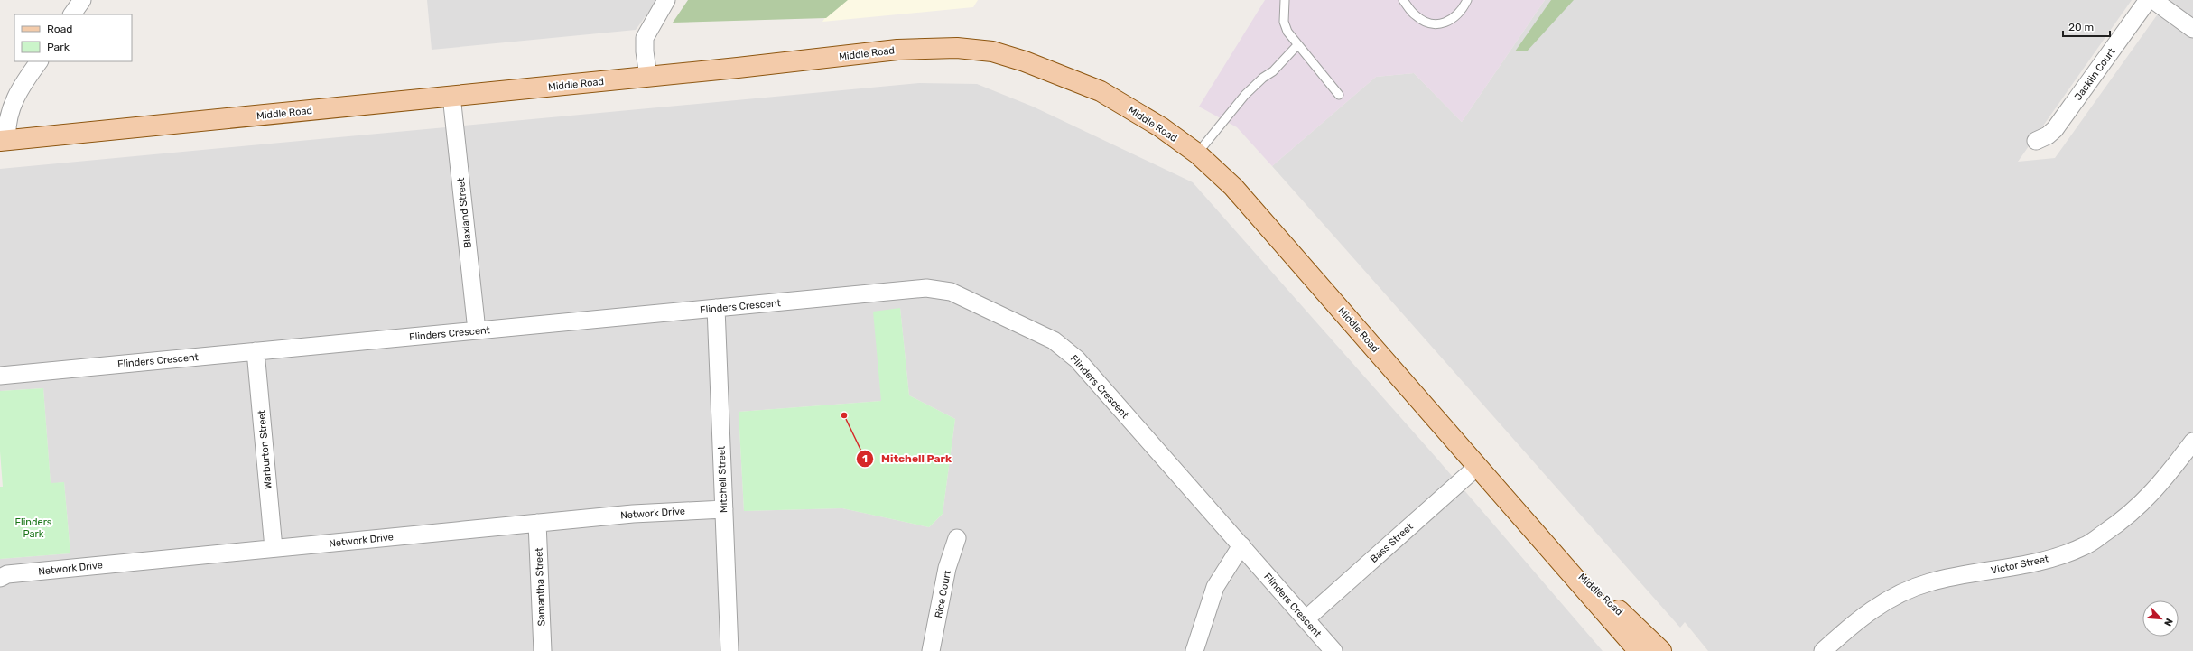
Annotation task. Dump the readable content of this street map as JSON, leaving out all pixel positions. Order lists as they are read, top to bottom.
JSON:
{
  "streets": {
    "main road": ["Middle Road"],
    "street": [
      "Jacklin Court",
      "Blaxland Street",
      "Flinders Crescent",
      "Warburton Street",
      "Mitchell Street",
      "Network Drive",
      "Bass Street",
      "Victor Street",
      "Samantha Street",
      "Rice Court"
    ]
  },
  "crossings": [
    ["Middle Road", "Blaxland Street"],
    ["Middle Road", "Bass Street"],
    ["Blaxland Street", "Flinders Crescent"],
    ["Flinders Crescent", "Warburton Street"],
    ["Flinders Crescent", "Mitchell Street"],
    ["Flinders Crescent", "Bass Street"],
    ["Warburton Street", "Network Drive"],
    ["Mitchell Street", "Network Drive"],
    ["Network Drive", "Samantha Street"]
  ],
  "parks": ["Flinders Park"],
  "places": ["Mitchell Park"],
  "legend": ["Road", "Park"],
  "scale_bar": "20 m",
  "north": "bottom right"
}
